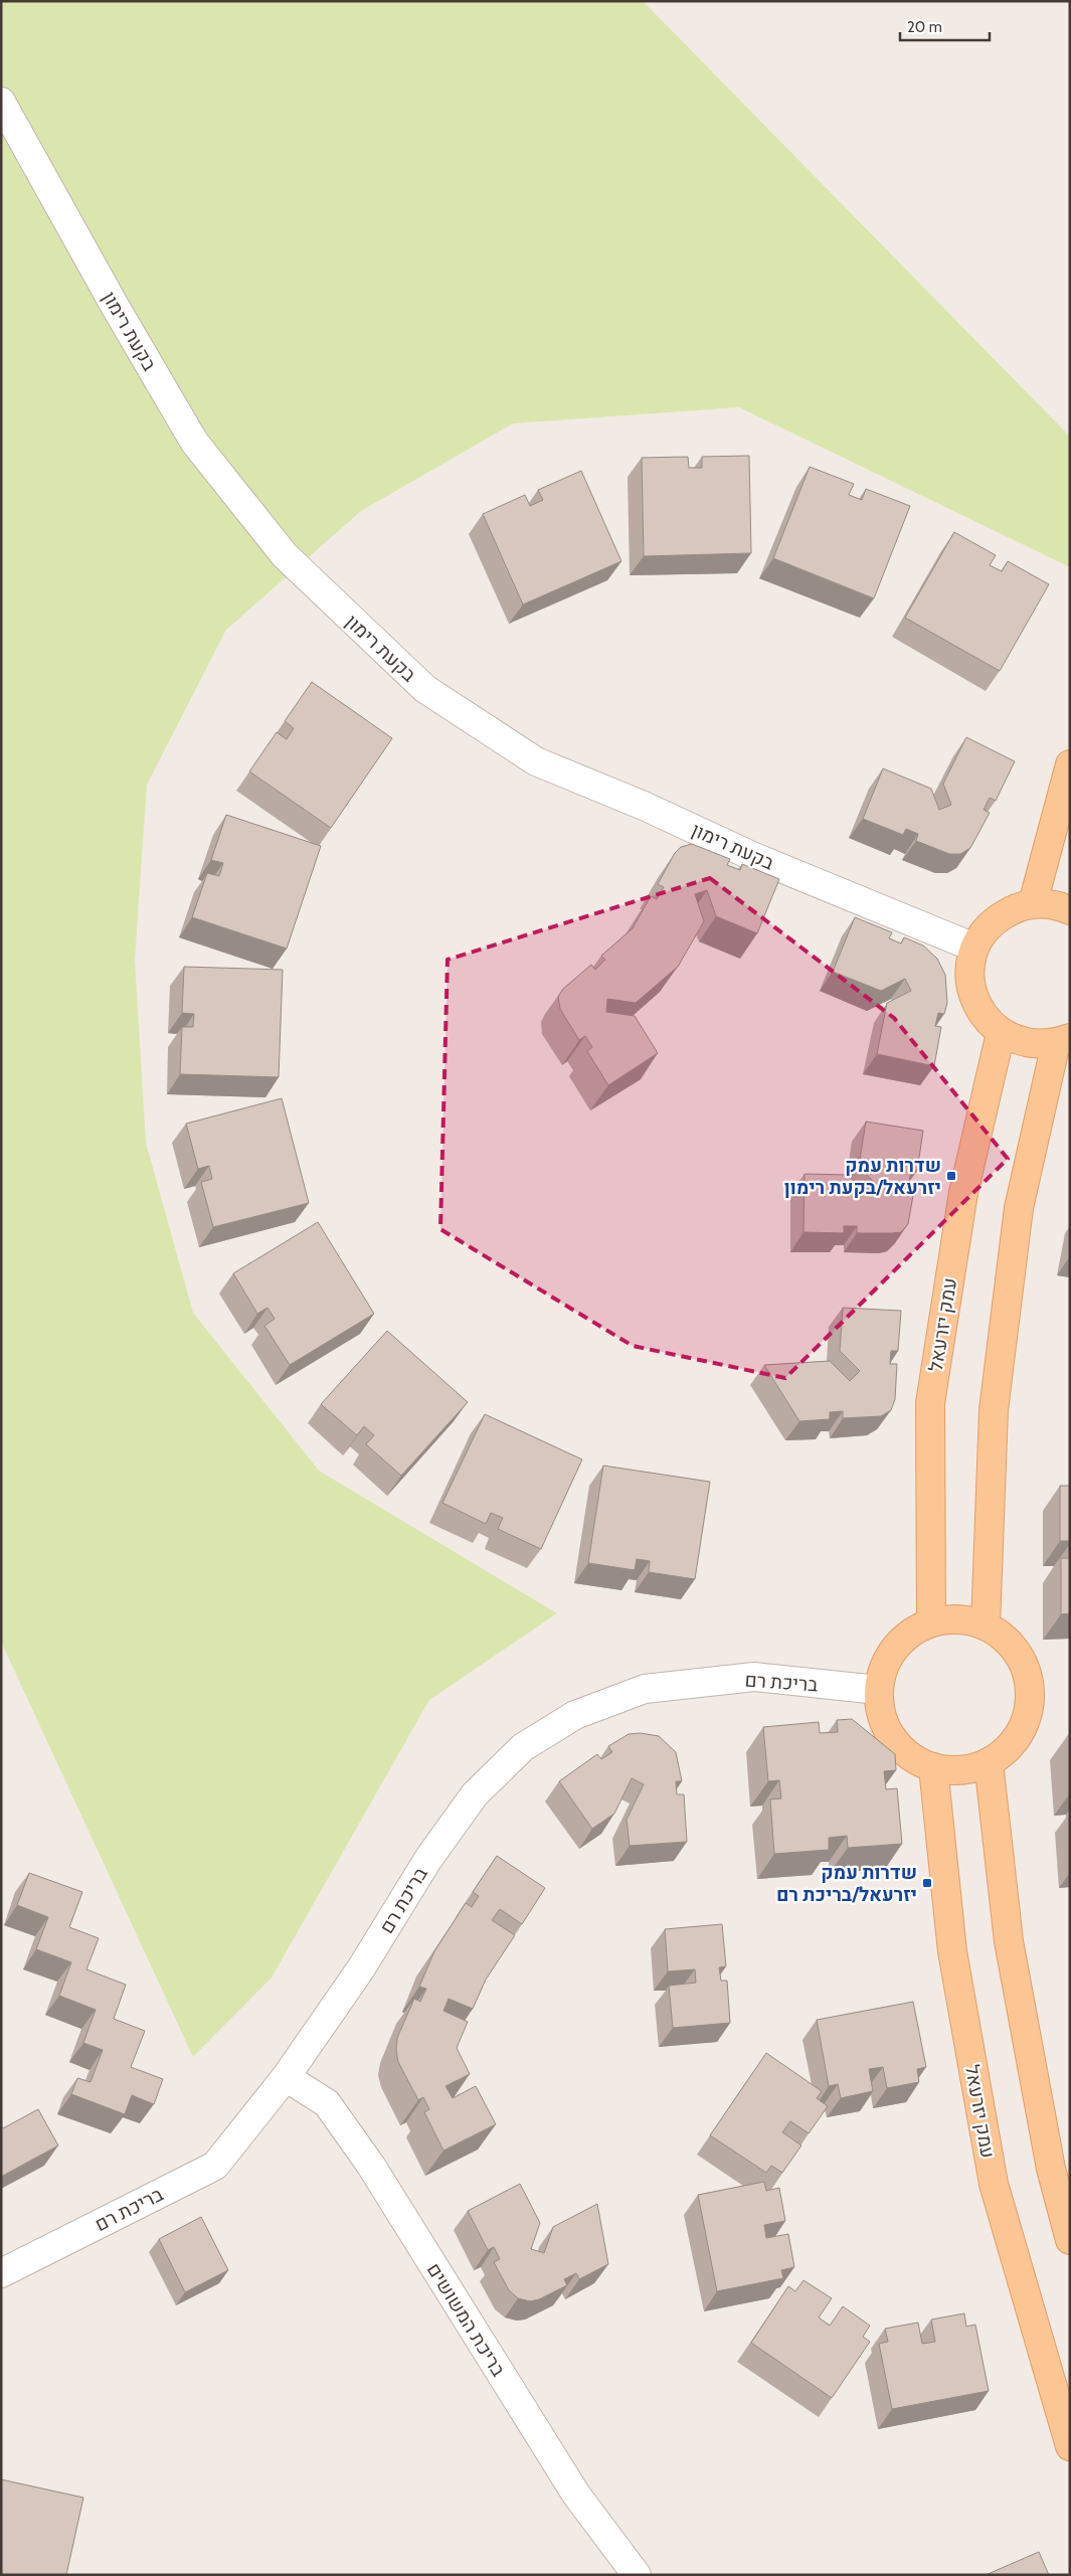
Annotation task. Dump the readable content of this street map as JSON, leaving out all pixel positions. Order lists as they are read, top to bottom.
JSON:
{
  "streets": {
    "main road": ["עמק יזרעאל"],
    "street": ["בקעת רימון", "בריכת רם", "בריכת המשושים"]
  },
  "crossings": [
    ["עמק יזרעאל", "בריכת רם"],
    ["בריכת רם", "בריכת המשושים"]
  ],
  "places": {
    "transit": ["שדרות עמק יזרעאל/בקעת רימון", "שדרות עמק יזרעאל/בריכת רם"]
  },
  "scale_bar": "20 m"
}
